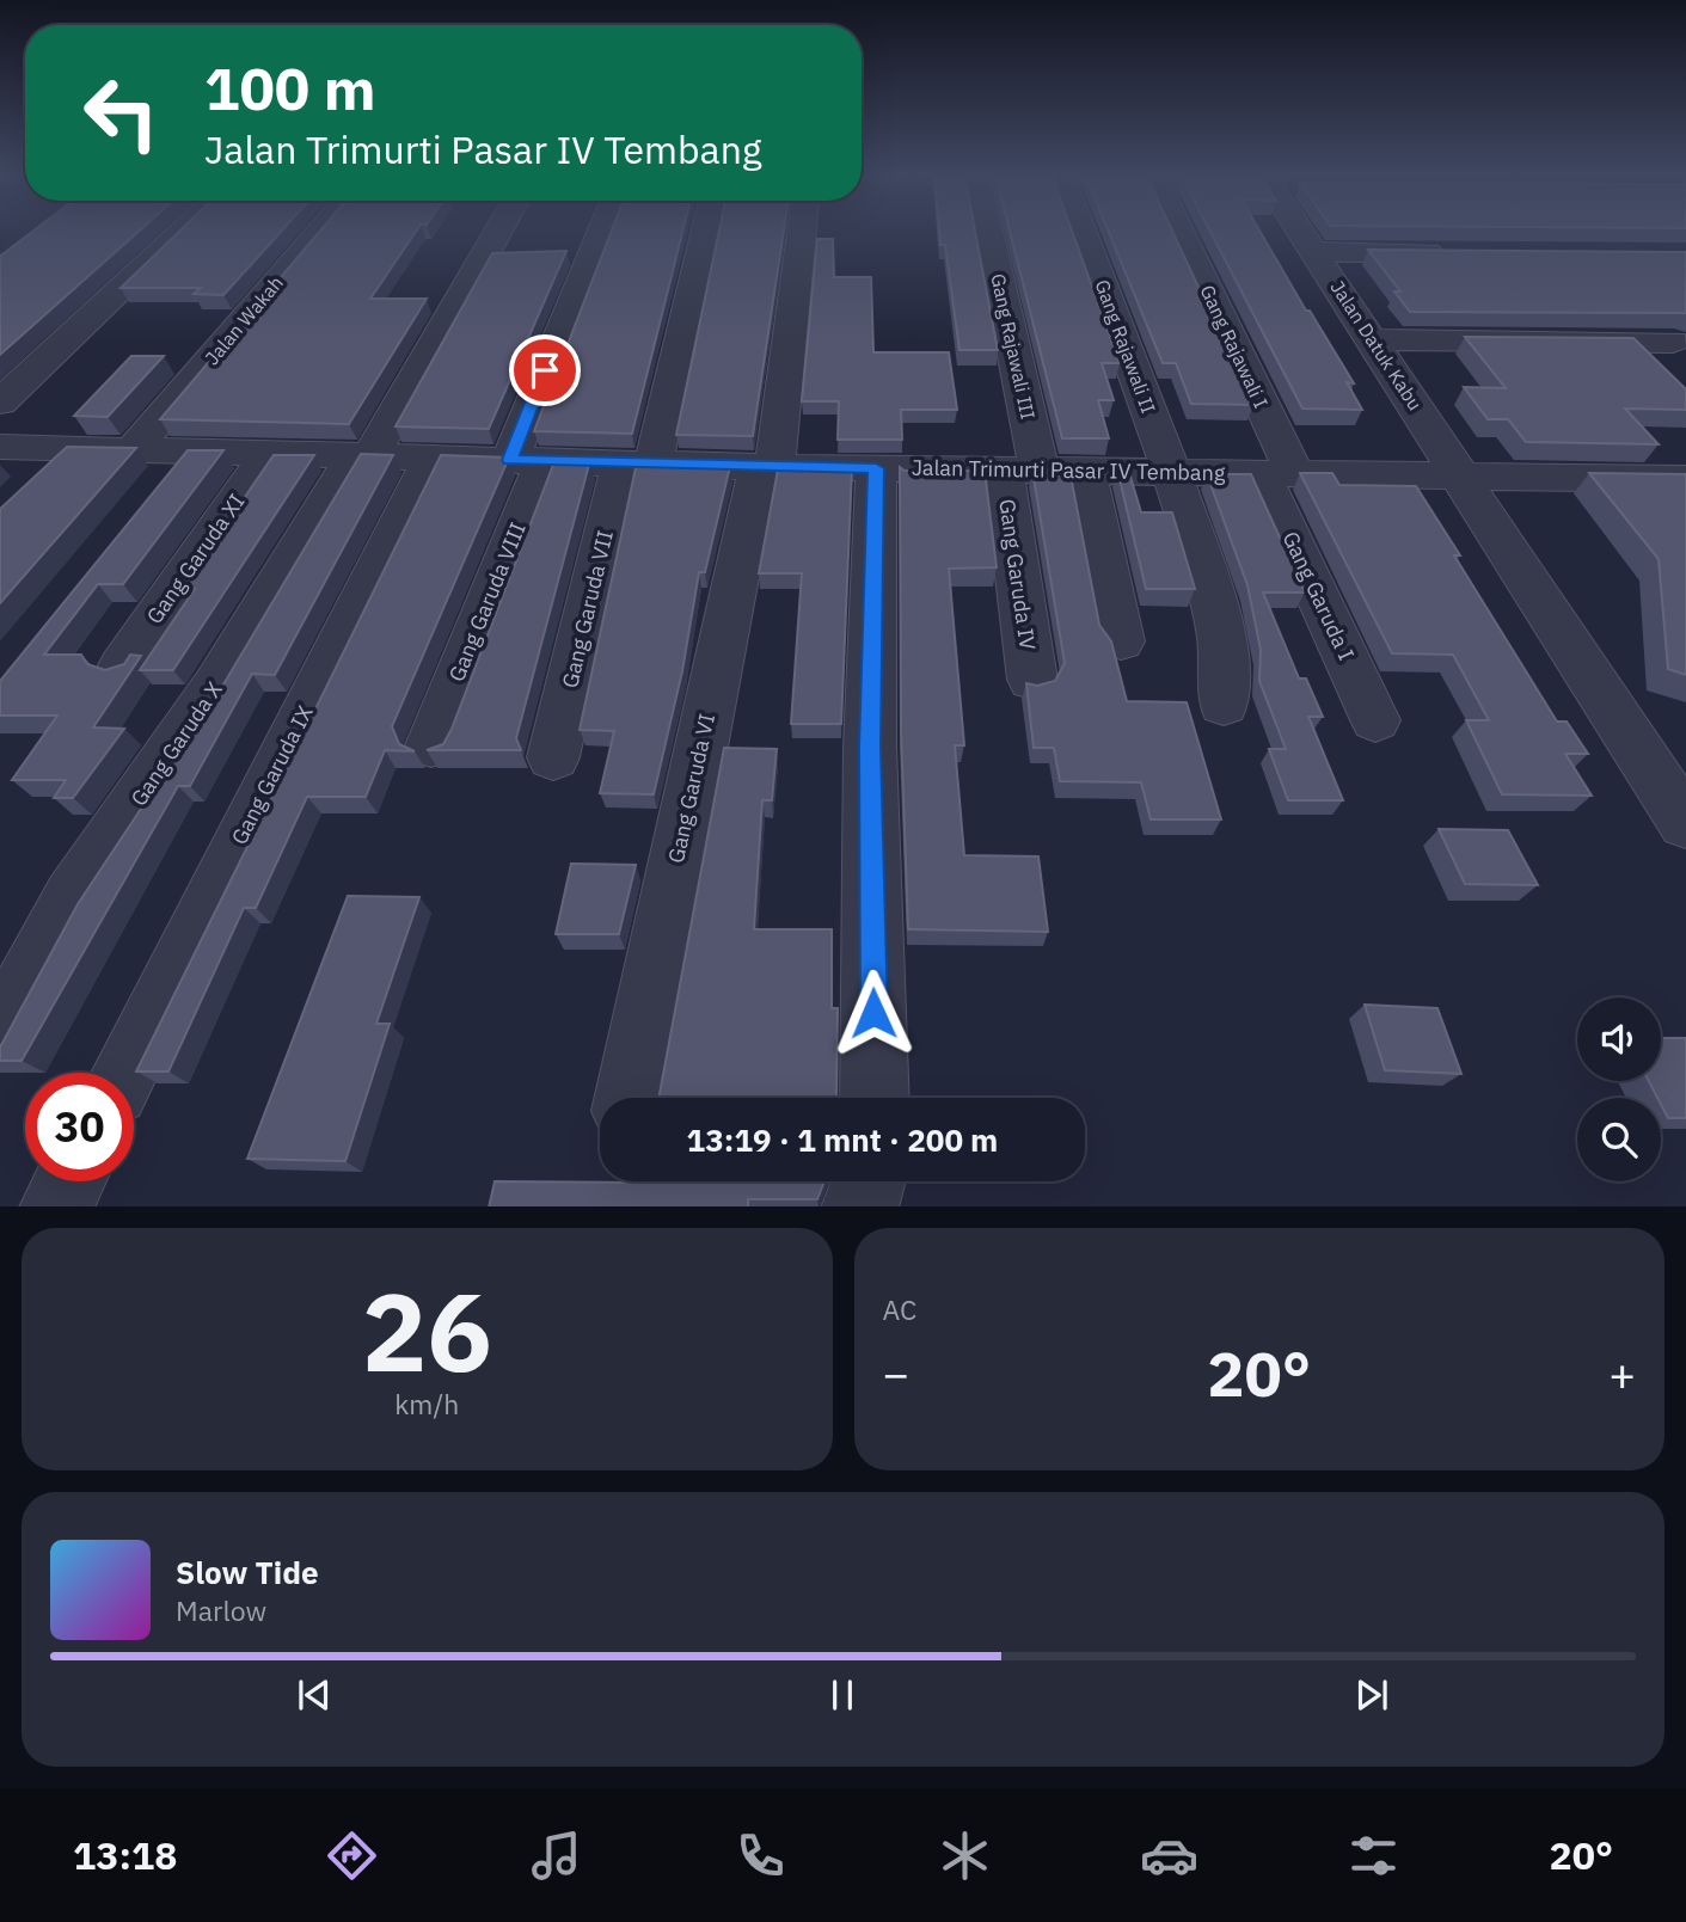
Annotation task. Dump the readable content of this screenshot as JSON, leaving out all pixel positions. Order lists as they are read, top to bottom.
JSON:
{
  "streets": {
    "street": [
      "Jalan Wakah",
      "Jalan Datuk Kabu",
      "Gang Rajawali III",
      "Gang Rajawali II",
      "Gang Rajawali I",
      "Jalan Trimurti Pasar IV Tembang",
      "Gang Garuda XI",
      "Gang Garuda IV",
      "Gang Garuda I",
      "Gang Garuda VIII",
      "Gang Garuda VII",
      "Gang Garuda X",
      "Gang Garuda IX",
      "Gang Garuda VI"
    ]
  },
  "crossings": [
    ["Jalan Wakah", "Jalan Trimurti Pasar IV Tembang"],
    ["Jalan Datuk Kabu", "Jalan Trimurti Pasar IV Tembang"],
    ["Gang Rajawali III", "Jalan Trimurti Pasar IV Tembang"],
    ["Gang Rajawali III", "Gang Garuda IV"],
    ["Gang Rajawali II", "Jalan Trimurti Pasar IV Tembang"],
    ["Gang Rajawali I", "Jalan Trimurti Pasar IV Tembang"],
    ["Gang Rajawali I", "Gang Garuda I"],
    ["Jalan Trimurti Pasar IV Tembang", "Gang Garuda XI"],
    ["Jalan Trimurti Pasar IV Tembang", "Gang Garuda IV"],
    ["Jalan Trimurti Pasar IV Tembang", "Gang Garuda I"],
    ["Jalan Trimurti Pasar IV Tembang", "Gang Garuda VIII"],
    ["Jalan Trimurti Pasar IV Tembang", "Gang Garuda VII"],
    ["Jalan Trimurti Pasar IV Tembang", "Gang Garuda X"],
    ["Jalan Trimurti Pasar IV Tembang", "Gang Garuda IX"],
    ["Jalan Trimurti Pasar IV Tembang", "Gang Garuda VI"]
  ],
  "page": {
    "turn": ["100 m", "Jalan Trimurti Pasar IV Tembang"],
    "limit": "30",
    "trip": "13:19 · 1 mnt · 200 m",
    "tile": [
      ["26", "km/h"],
      "AC"
    ],
    "heat": ["−", "20°", "+"],
    "song": ["Slow Tide", "Marlow"],
    "tabs": ["13:18", "20°"]
  }
}
